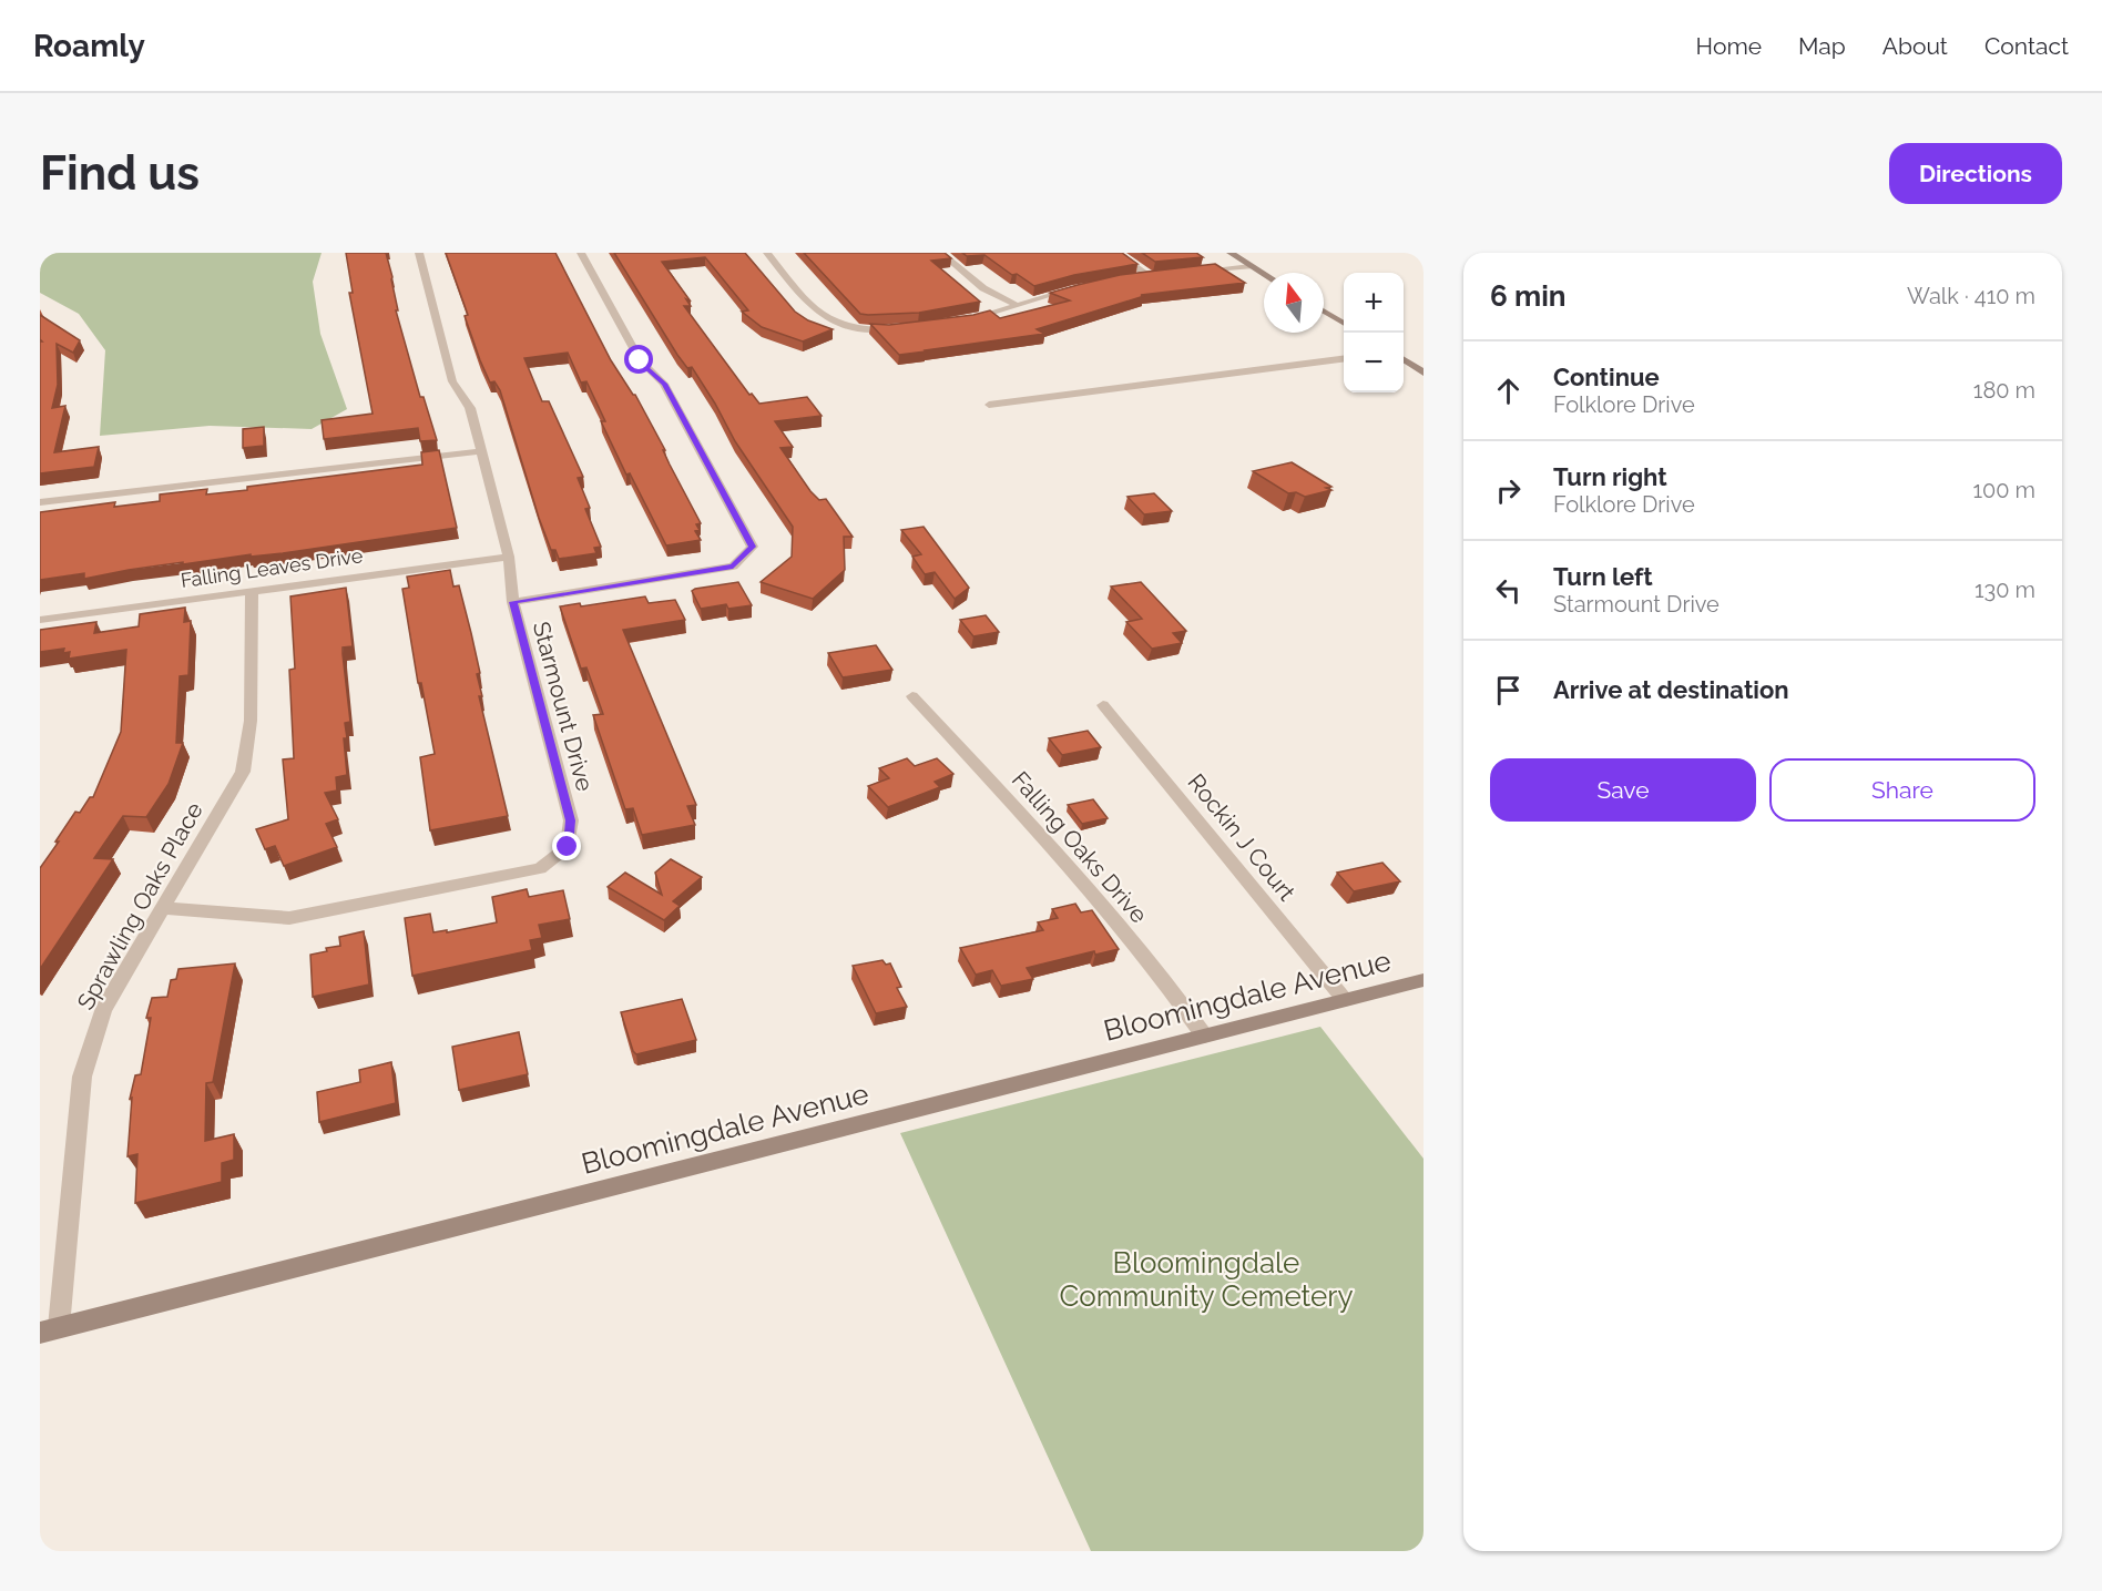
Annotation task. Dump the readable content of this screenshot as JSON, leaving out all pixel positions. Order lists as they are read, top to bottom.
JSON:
{
  "streets": {
    "street": [
      "Falling Leaves Drive",
      "Starmount Drive",
      "Rockin J Court",
      "Falling Oaks Drive",
      "Sprawling Oaks Place",
      "Bloomingdale Avenue"
    ]
  },
  "crossings": [
    ["Falling Leaves Drive", "Starmount Drive"],
    ["Falling Leaves Drive", "Sprawling Oaks Place"],
    ["Starmount Drive", "Sprawling Oaks Place"],
    ["Rockin J Court", "Bloomingdale Avenue"],
    ["Falling Oaks Drive", "Bloomingdale Avenue"],
    ["Sprawling Oaks Place", "Bloomingdale Avenue"]
  ],
  "parks": ["Bloomingdale Community Cemetery"],
  "north": "top",
  "page": {
    "header": "Roamly",
    "nav": [
      "Home",
      "Map",
      "About",
      "Contact"
    ],
    "buttons": [
      "Directions",
      ["Save", "Share"]
    ],
    "title": "Find us",
    "heading": ["6 min", "Walk · 410 m"],
    "map_buttons": ["+", "−"],
    "list": [
      ["Continue", "Folklore Drive", "180 m"],
      ["Turn right", "Folklore Drive", "100 m"],
      ["Turn left", "Starmount Drive", "130 m"],
      "Arrive at destination"
    ]
  }
}
